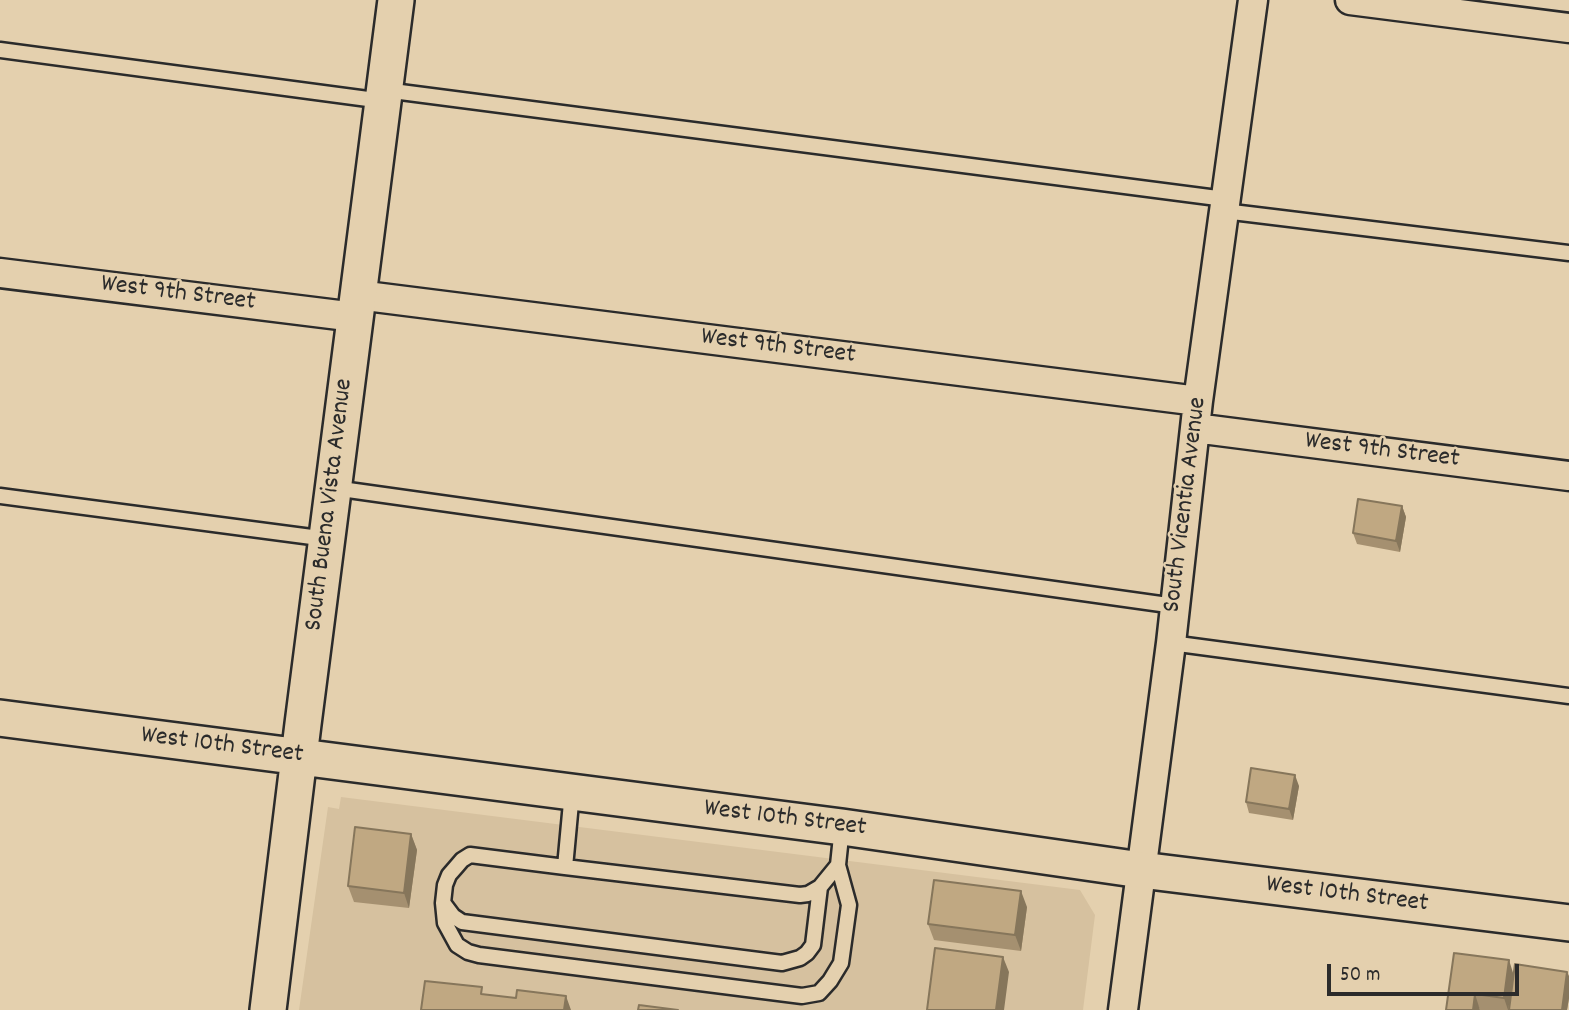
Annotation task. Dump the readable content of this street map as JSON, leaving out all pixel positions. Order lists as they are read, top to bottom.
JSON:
{
  "streets": {
    "street": [
      "West 9th Street",
      "South Buena Vista Avenue",
      "South Vicentia Avenue",
      "West 10th Street"
    ]
  },
  "crossings": [
    ["West 9th Street", "South Buena Vista Avenue"],
    ["West 9th Street", "South Vicentia Avenue"],
    ["South Buena Vista Avenue", "West 10th Street"],
    ["South Vicentia Avenue", "West 10th Street"]
  ],
  "scale_bar": "50 m"
}
